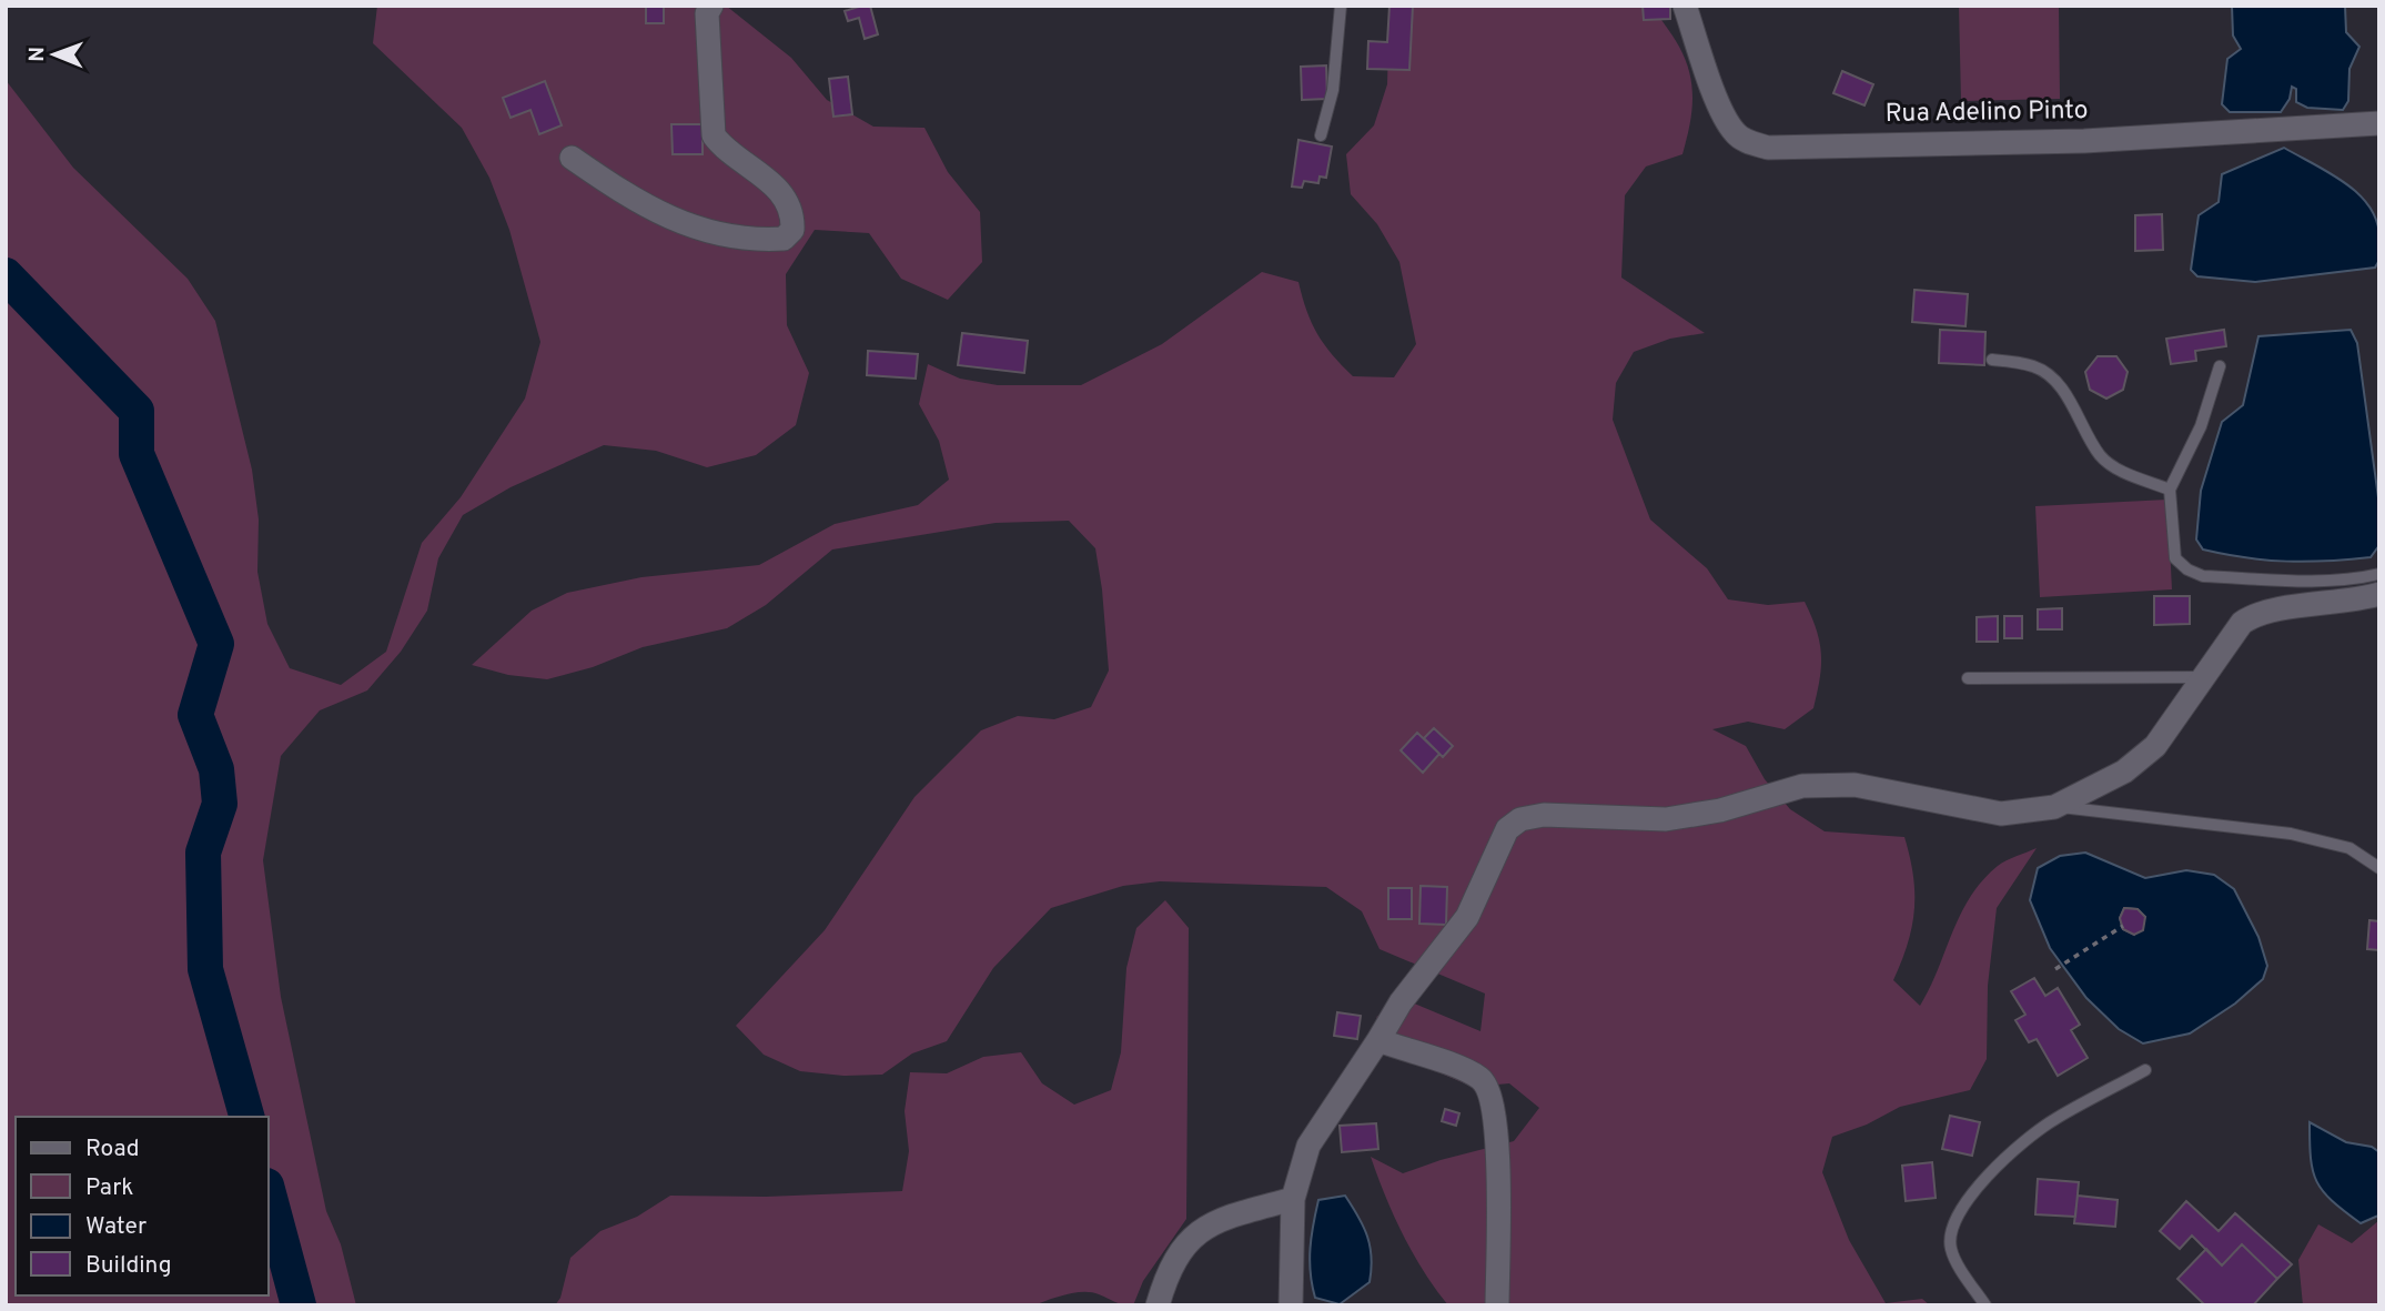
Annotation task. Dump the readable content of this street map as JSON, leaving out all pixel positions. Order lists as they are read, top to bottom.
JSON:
{
  "streets": {
    "street": ["Rua Adelino Pinto"]
  },
  "legend": [
    "Road",
    "Park",
    "Water",
    "Building"
  ],
  "north": "left"
}
